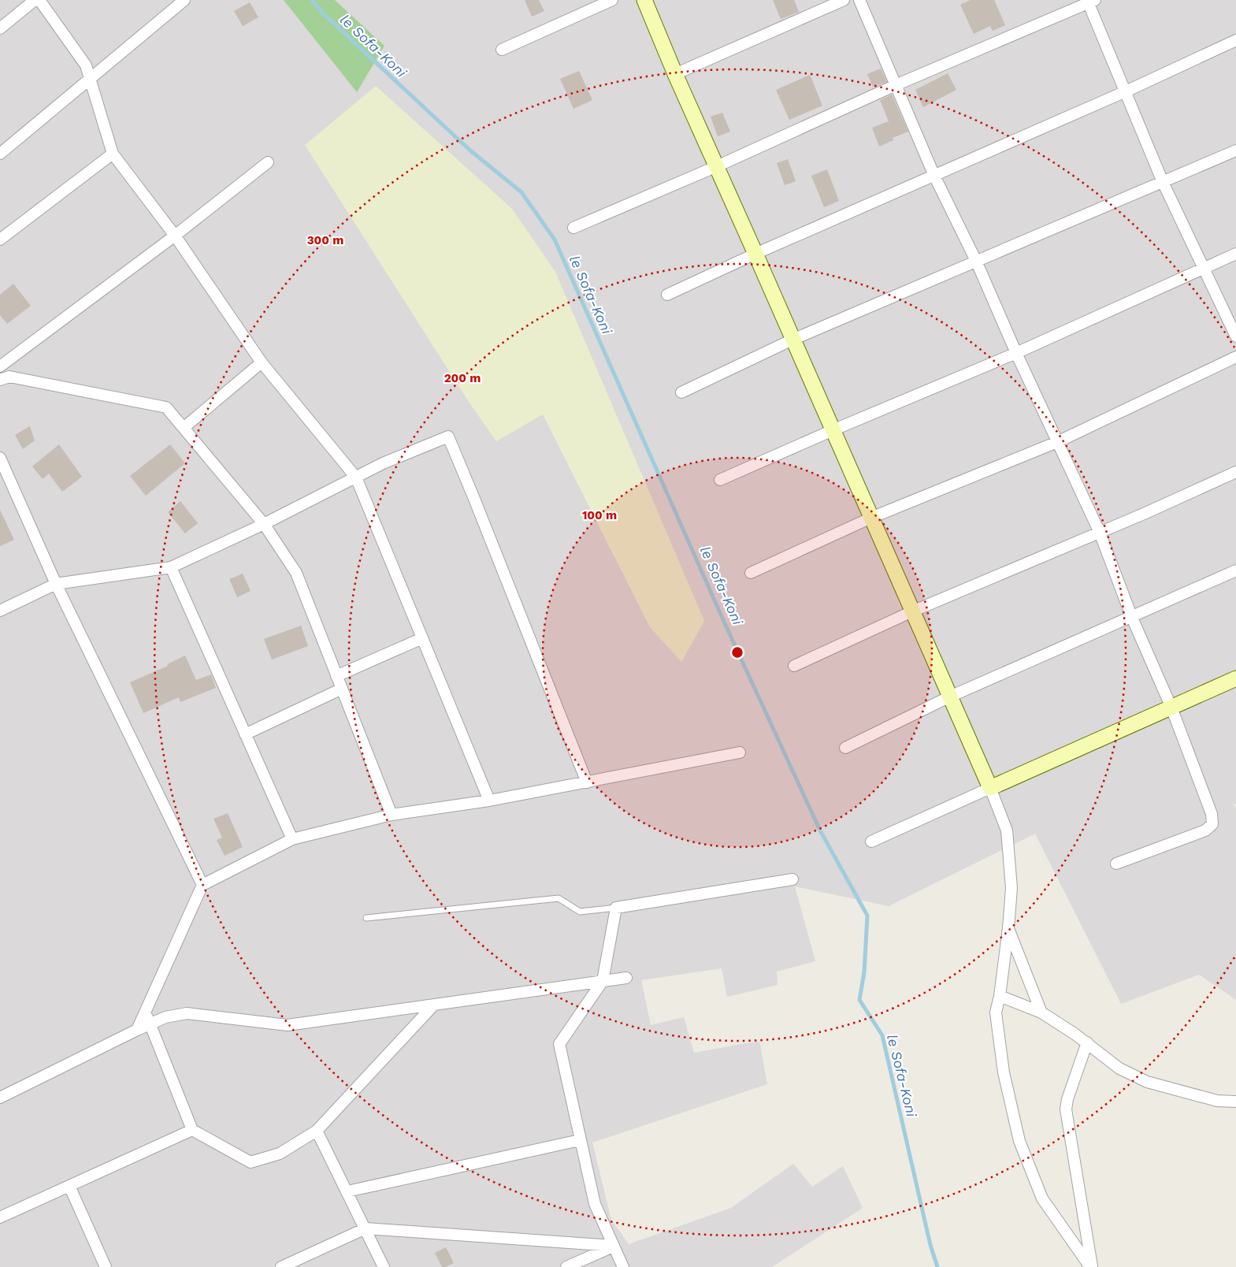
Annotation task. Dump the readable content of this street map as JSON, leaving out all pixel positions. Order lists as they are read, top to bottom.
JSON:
{
  "water": ["le Sofa-Koni"],
  "rings": ["300 m", "200 m", "100 m"]
}
